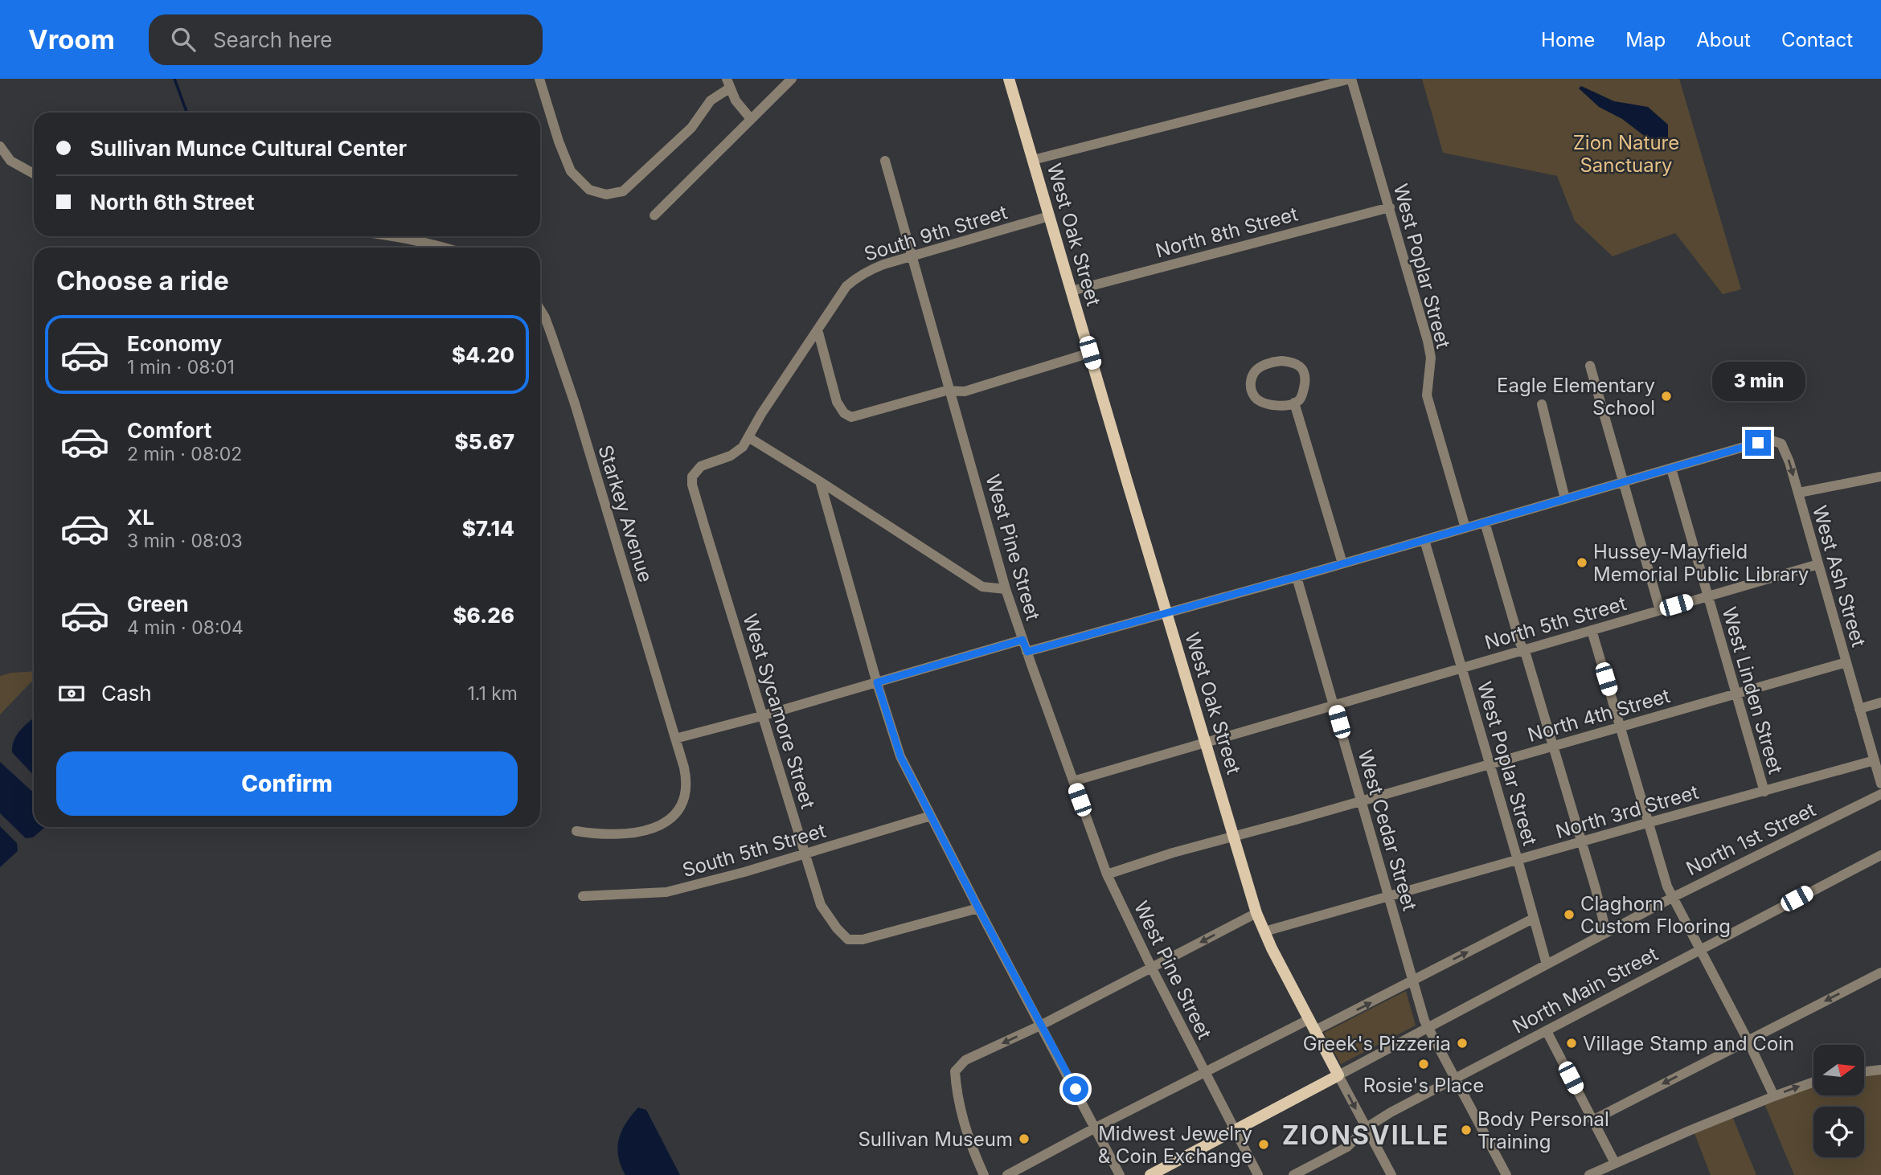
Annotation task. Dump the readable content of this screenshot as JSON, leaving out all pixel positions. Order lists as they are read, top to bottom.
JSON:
{
  "streets": {
    "main road": ["West Oak Street"],
    "street": [
      "North 8th Street",
      "South 9th Street",
      "West Poplar Street",
      "Starkey Avenue",
      "West Pine Street",
      "West Ash Street",
      "North 5th Street",
      "West Linden Street",
      "West Sycamore Street",
      "North 4th Street",
      "North 3rd Street",
      "West Cedar Street",
      "North 1st Street",
      "South 5th Street",
      "North Main Street"
    ]
  },
  "crossings": [
    ["North 8th Street", "West Oak Street"],
    ["North 8th Street", "West Poplar Street"],
    ["South 9th Street", "West Oak Street"],
    ["South 9th Street", "West Pine Street"],
    ["South 9th Street", "West Sycamore Street"],
    ["West Oak Street", "North 4th Street"],
    ["West Oak Street", "North 3rd Street"],
    ["West Oak Street", "North 1st Street"],
    ["West Oak Street", "North Main Street"],
    ["West Poplar Street", "North 5th Street"],
    ["West Poplar Street", "North 4th Street"],
    ["West Poplar Street", "North 3rd Street"],
    ["West Poplar Street", "North 1st Street"],
    ["West Pine Street", "North 4th Street"],
    ["West Ash Street", "North 5th Street"],
    ["West Ash Street", "West Linden Street"],
    ["West Ash Street", "North 4th Street"],
    ["West Ash Street", "North 3rd Street"],
    ["North 5th Street", "West Linden Street"],
    ["North 5th Street", "West Cedar Street"],
    ["West Linden Street", "North 4th Street"],
    ["West Linden Street", "North 3rd Street"],
    ["West Sycamore Street", "South 5th Street"],
    ["North 4th Street", "West Cedar Street"],
    ["North 3rd Street", "West Cedar Street"],
    ["West Cedar Street", "North 1st Street"],
    ["West Cedar Street", "North Main Street"]
  ],
  "districts": ["ZIONSVILLE"],
  "parks": ["Zion Nature Sanctuary"],
  "places": [
    "Eagle Elementary School",
    "Hussey-Mayfield Memorial Public Library",
    "Claghorn Custom Flooring",
    "Greek's Pizzeria",
    "Village Stamp and Coin",
    "Rosie's Place",
    "Body Personal Training",
    "Sullivan Museum",
    "Midwest Jewelry & Coin Exchange"
  ],
  "north": "right",
  "page": {
    "header": "Vroom",
    "search": "Search here",
    "nav": [
      "Home",
      "Map",
      "About",
      "Contact"
    ],
    "banner": ["Sullivan Munce Cultural Center", "North 6th Street"],
    "heading": "Choose a ride",
    "list": [
      {
        "name": "Economy",
        "note": "1 min · 08:01",
        "value": "$4.20"
      },
      {
        "name": "Comfort",
        "note": "2 min · 08:02",
        "value": "$5.67"
      },
      {
        "name": "XL",
        "note": "3 min · 08:03",
        "value": "$7.14"
      },
      {
        "name": "Green",
        "note": "4 min · 08:04",
        "value": "$6.26"
      }
    ],
    "bubble": "3 min",
    "pay": ["Cash", "1.1 km"],
    "buttons": "Confirm"
  }
}
